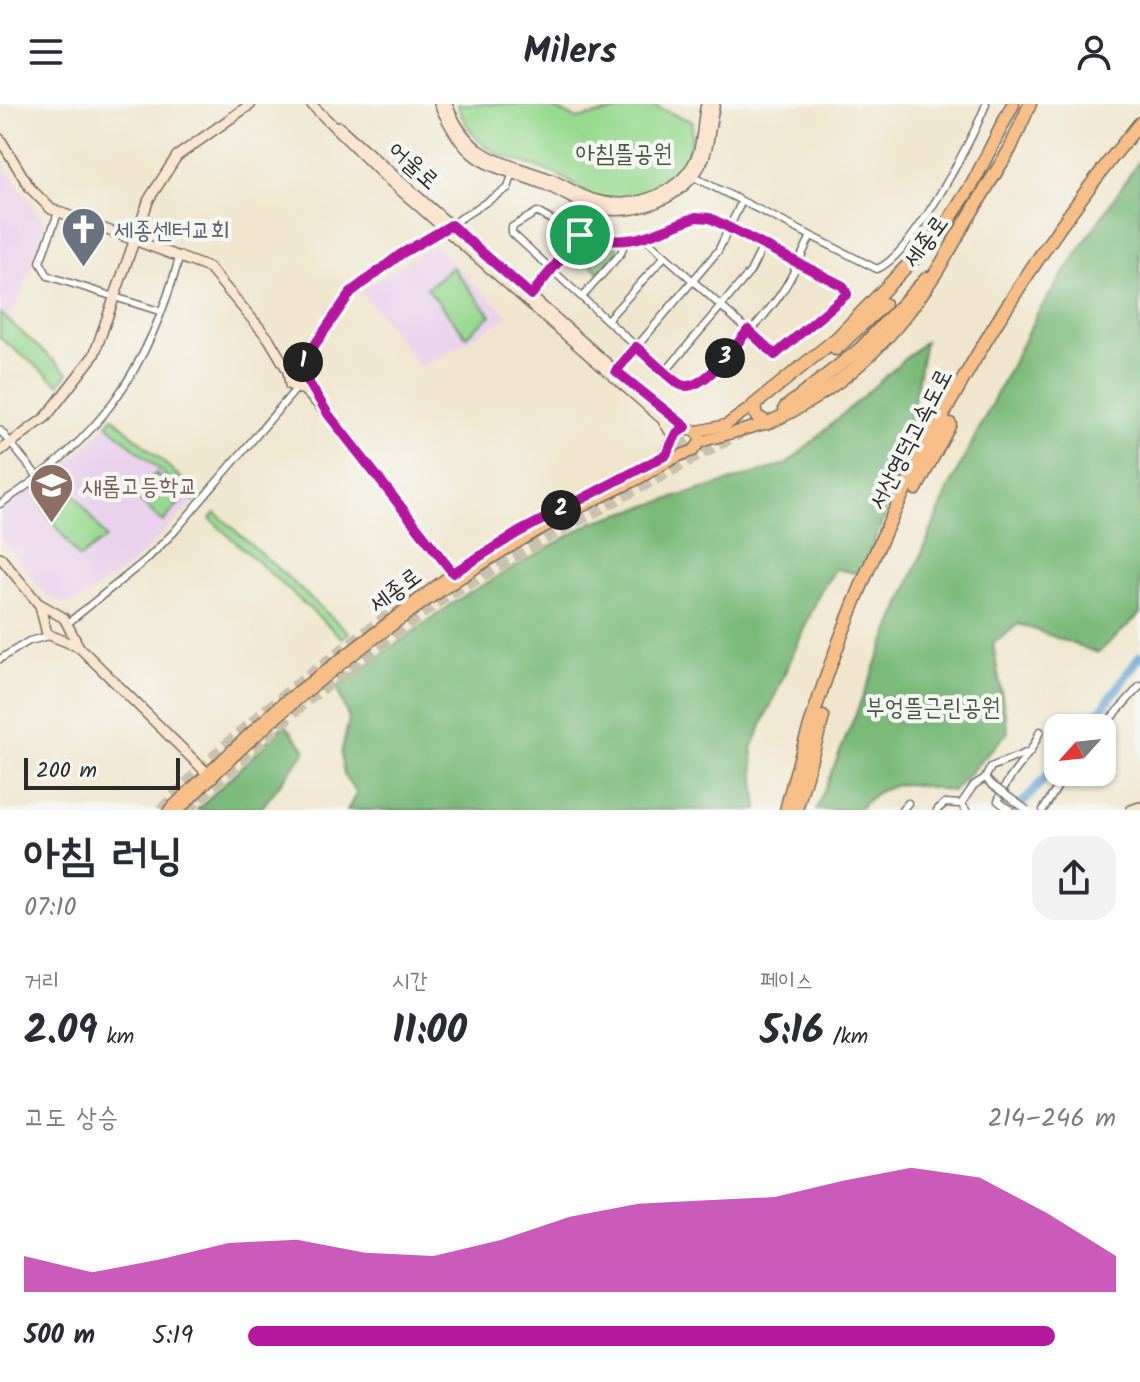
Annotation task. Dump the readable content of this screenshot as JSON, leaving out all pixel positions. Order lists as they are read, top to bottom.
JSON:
{
  "streets": {
    "highway": ["세종로", "서산영덕고속도로"],
    "street": ["어울로"]
  },
  "crossings": [
    ["어울로", "세종로"]
  ],
  "parks": ["아침뜰공원", "부엉뜰근린공원"],
  "places": {
    "church": ["세종센터교회"],
    "school or university": ["새롬고등학교"]
  },
  "scale_bar": "200 m",
  "north": "bottom left",
  "page": {
    "header": "Milers",
    "pins": ["3", "1", "2"],
    "scale": "200 m",
    "heading": ["아침 러닝", "07:10"],
    "stats": [
      ["거리", "2.09 km"],
      ["시간", "11:00"],
      ["페이스", "5:16 /km"]
    ],
    "chart": ["고도 상승", "214–246 m"],
    "list": [
      {
        "name": "500 m",
        "note": "5:19"
      }
    ]
  }
}
